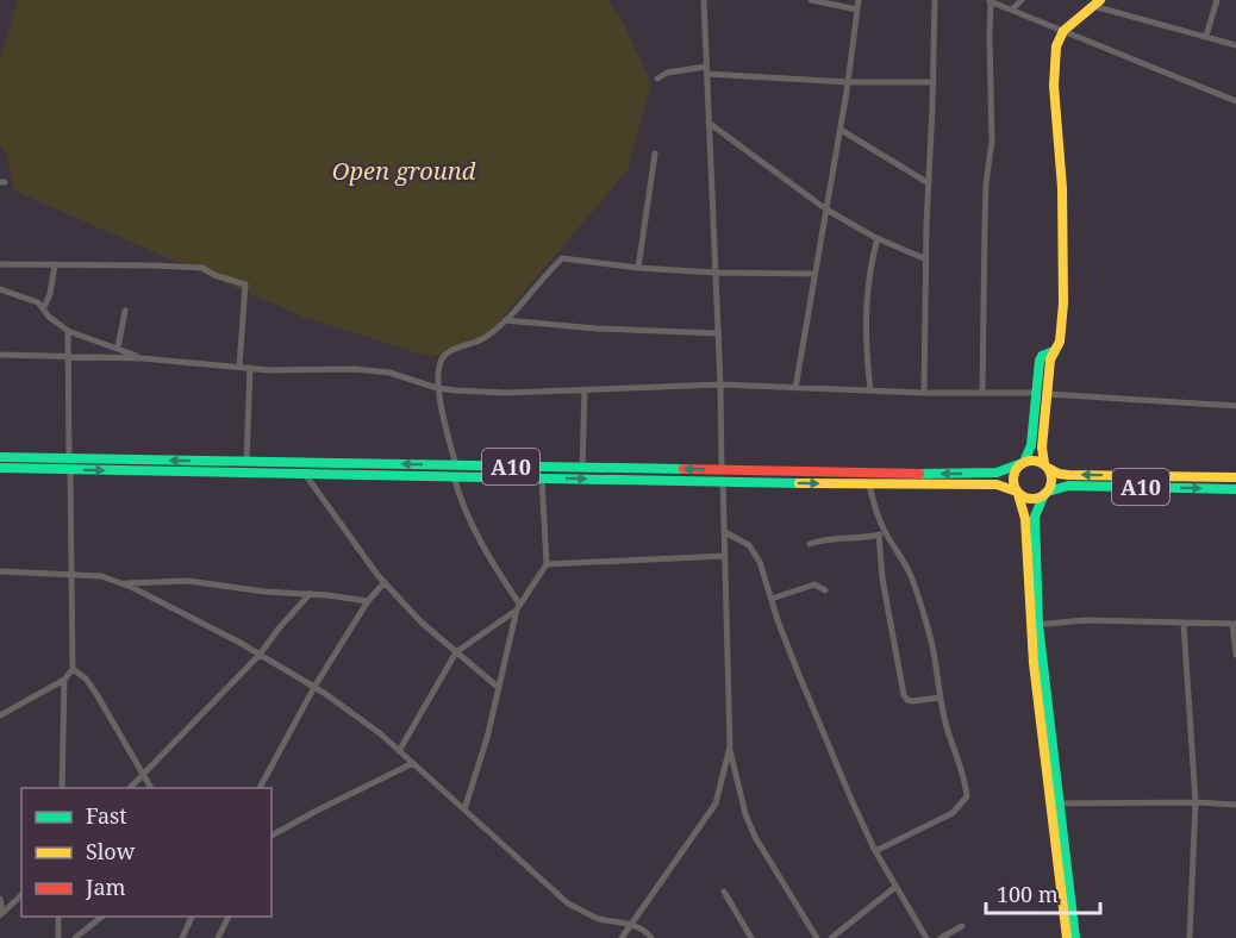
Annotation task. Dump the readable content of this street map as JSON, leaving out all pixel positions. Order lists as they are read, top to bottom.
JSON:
{
  "streets": {
    "main road": ["A10"]
  },
  "parks": ["Open ground"],
  "legend": ["Fast", "Slow", "Jam"],
  "scale_bar": "100 m"
}
